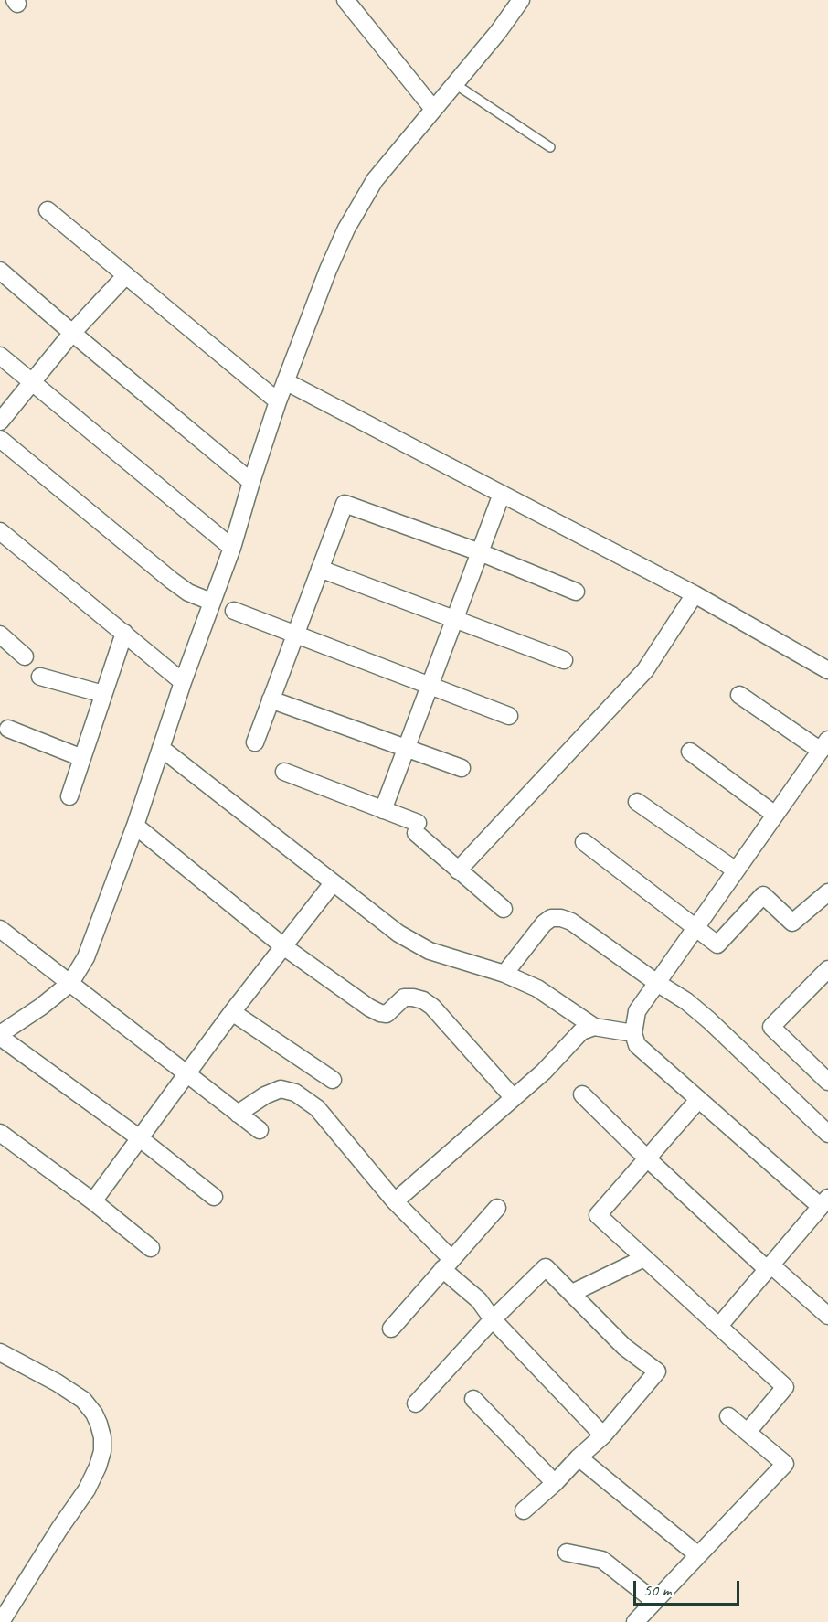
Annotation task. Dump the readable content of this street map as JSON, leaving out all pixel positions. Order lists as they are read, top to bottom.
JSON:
{
  "scale_bar": "50 m"
}
